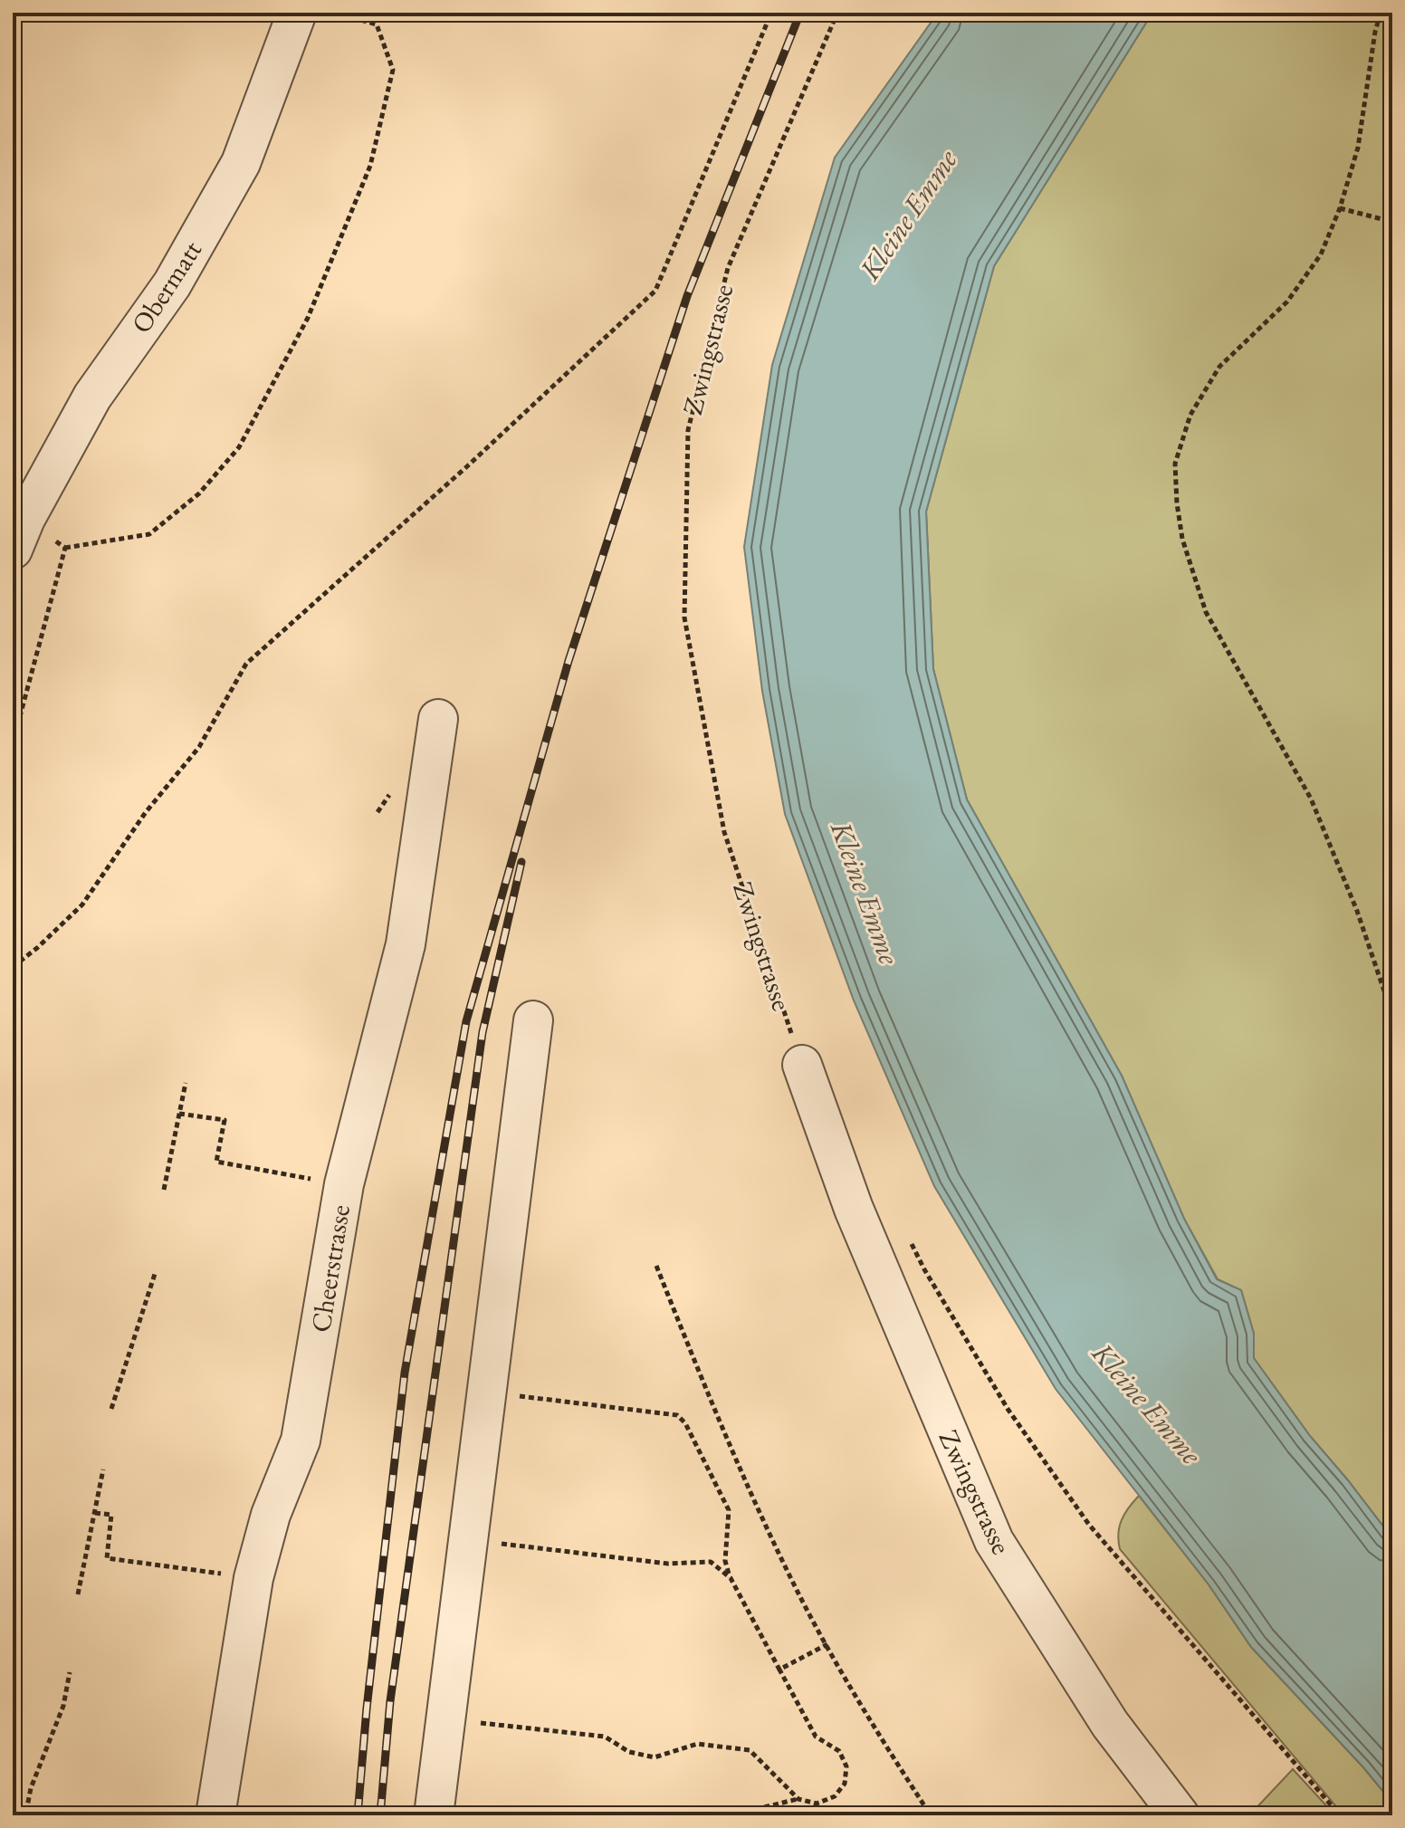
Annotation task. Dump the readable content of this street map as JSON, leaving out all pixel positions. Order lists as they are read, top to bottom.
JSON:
{
  "streets": {
    "street": ["Obermatt", "Zwingstrasse", "Cheerstrasse"]
  },
  "water": ["Kleine Emme"]
}
